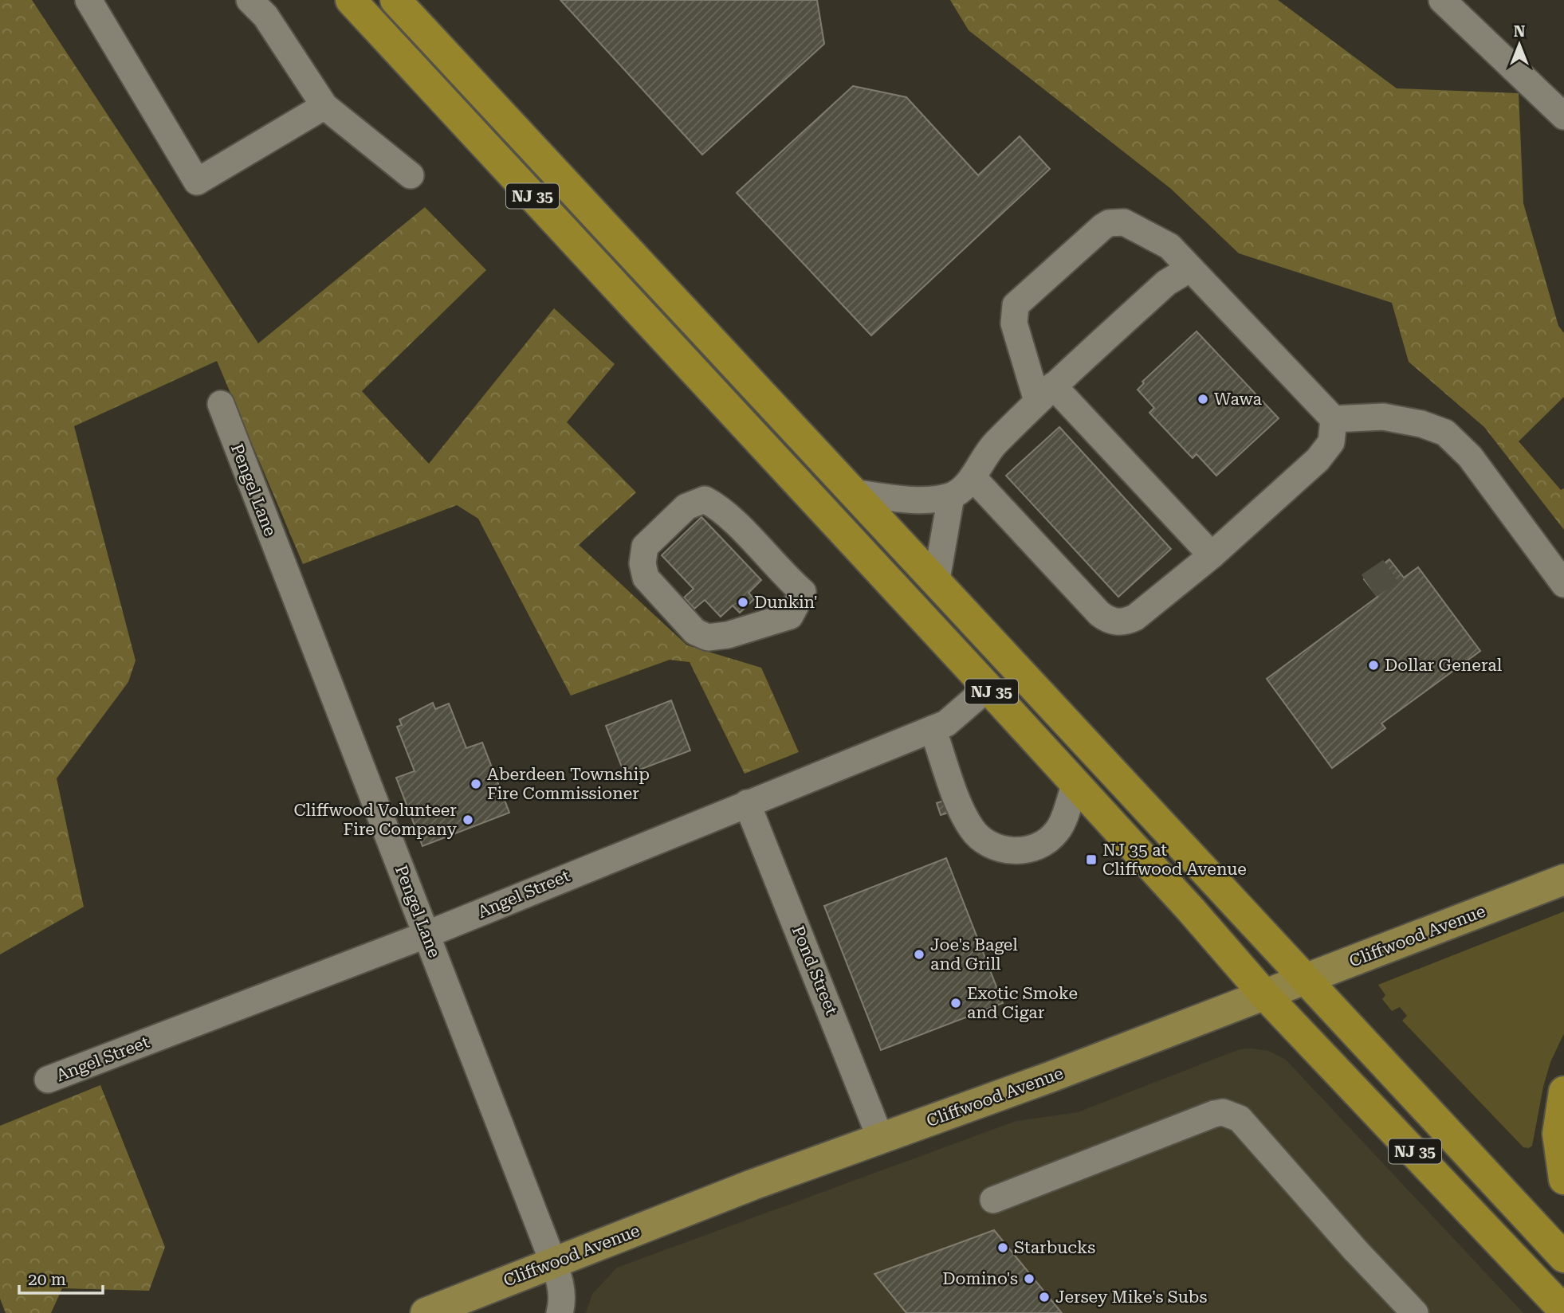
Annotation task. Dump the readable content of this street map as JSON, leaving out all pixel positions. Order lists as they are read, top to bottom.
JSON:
{
  "streets": {
    "highway": ["NJ 35"],
    "main road": ["Cliffwood Avenue"],
    "street": ["Pengel Lane", "Angel Street", "Pond Street"]
  },
  "crossings": [
    ["NJ 35", "Angel Street"],
    ["NJ 35", "Cliffwood Avenue"],
    ["Pengel Lane", "Angel Street"],
    ["Pengel Lane", "Cliffwood Avenue"],
    ["Angel Street", "Pond Street"],
    ["Cliffwood Avenue", "Pond Street"]
  ],
  "places": {
    "other": [
      "Wawa",
      "Dunkin'",
      "Dollar General",
      "Aberdeen Township Fire Commissioner",
      "Cliffwood Volunteer Fire Company",
      "Joe's Bagel and Grill",
      "Exotic Smoke and Cigar",
      "Starbucks",
      "Domino's",
      "Jersey Mike's Subs"
    ],
    "transit": ["NJ 35 at Cliffwood Avenue"]
  },
  "scale_bar": "20 m",
  "north": "top"
}
